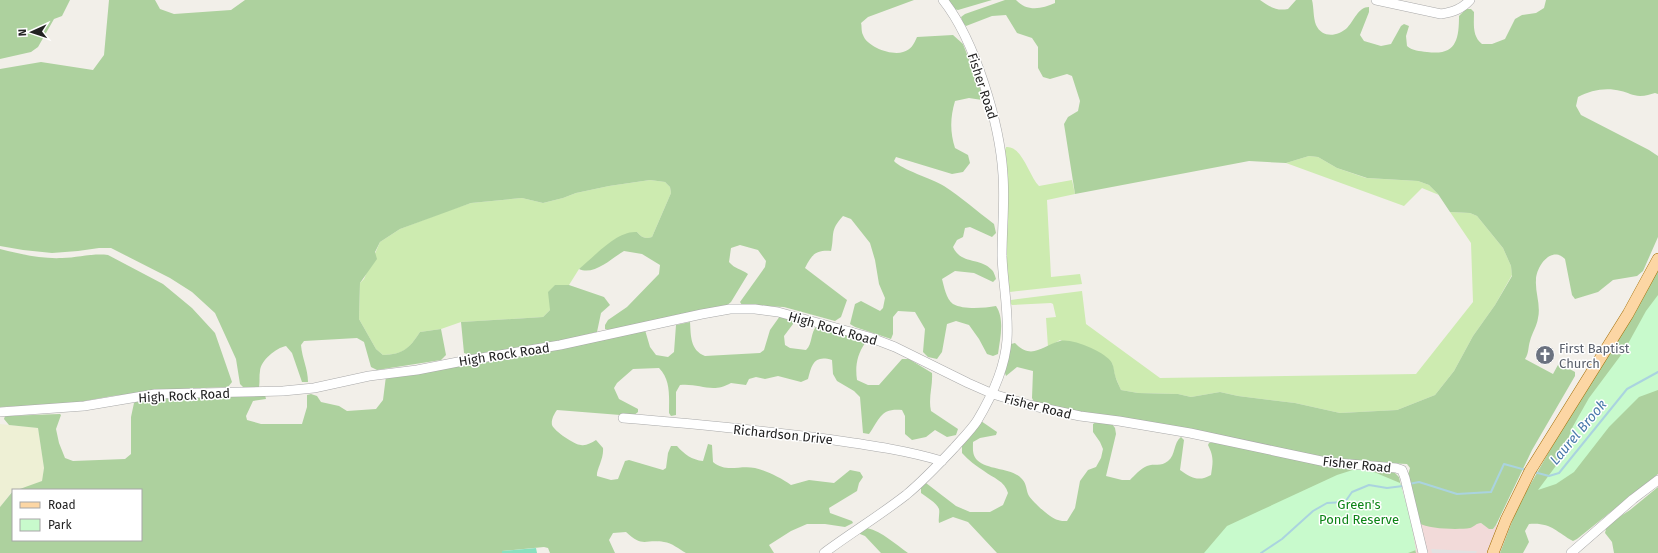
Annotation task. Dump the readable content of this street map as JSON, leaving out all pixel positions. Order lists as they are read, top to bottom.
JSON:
{
  "streets": {
    "street": ["Fisher Road", "High Rock Road", "Richardson Drive"]
  },
  "crossings": [
    ["Fisher Road", "High Rock Road"]
  ],
  "water": ["Laurel Brook"],
  "parks": ["Green's Pond Reserve"],
  "places": {
    "church": ["First Baptist Church"]
  },
  "legend": ["Road", "Park"],
  "north": "left"
}
